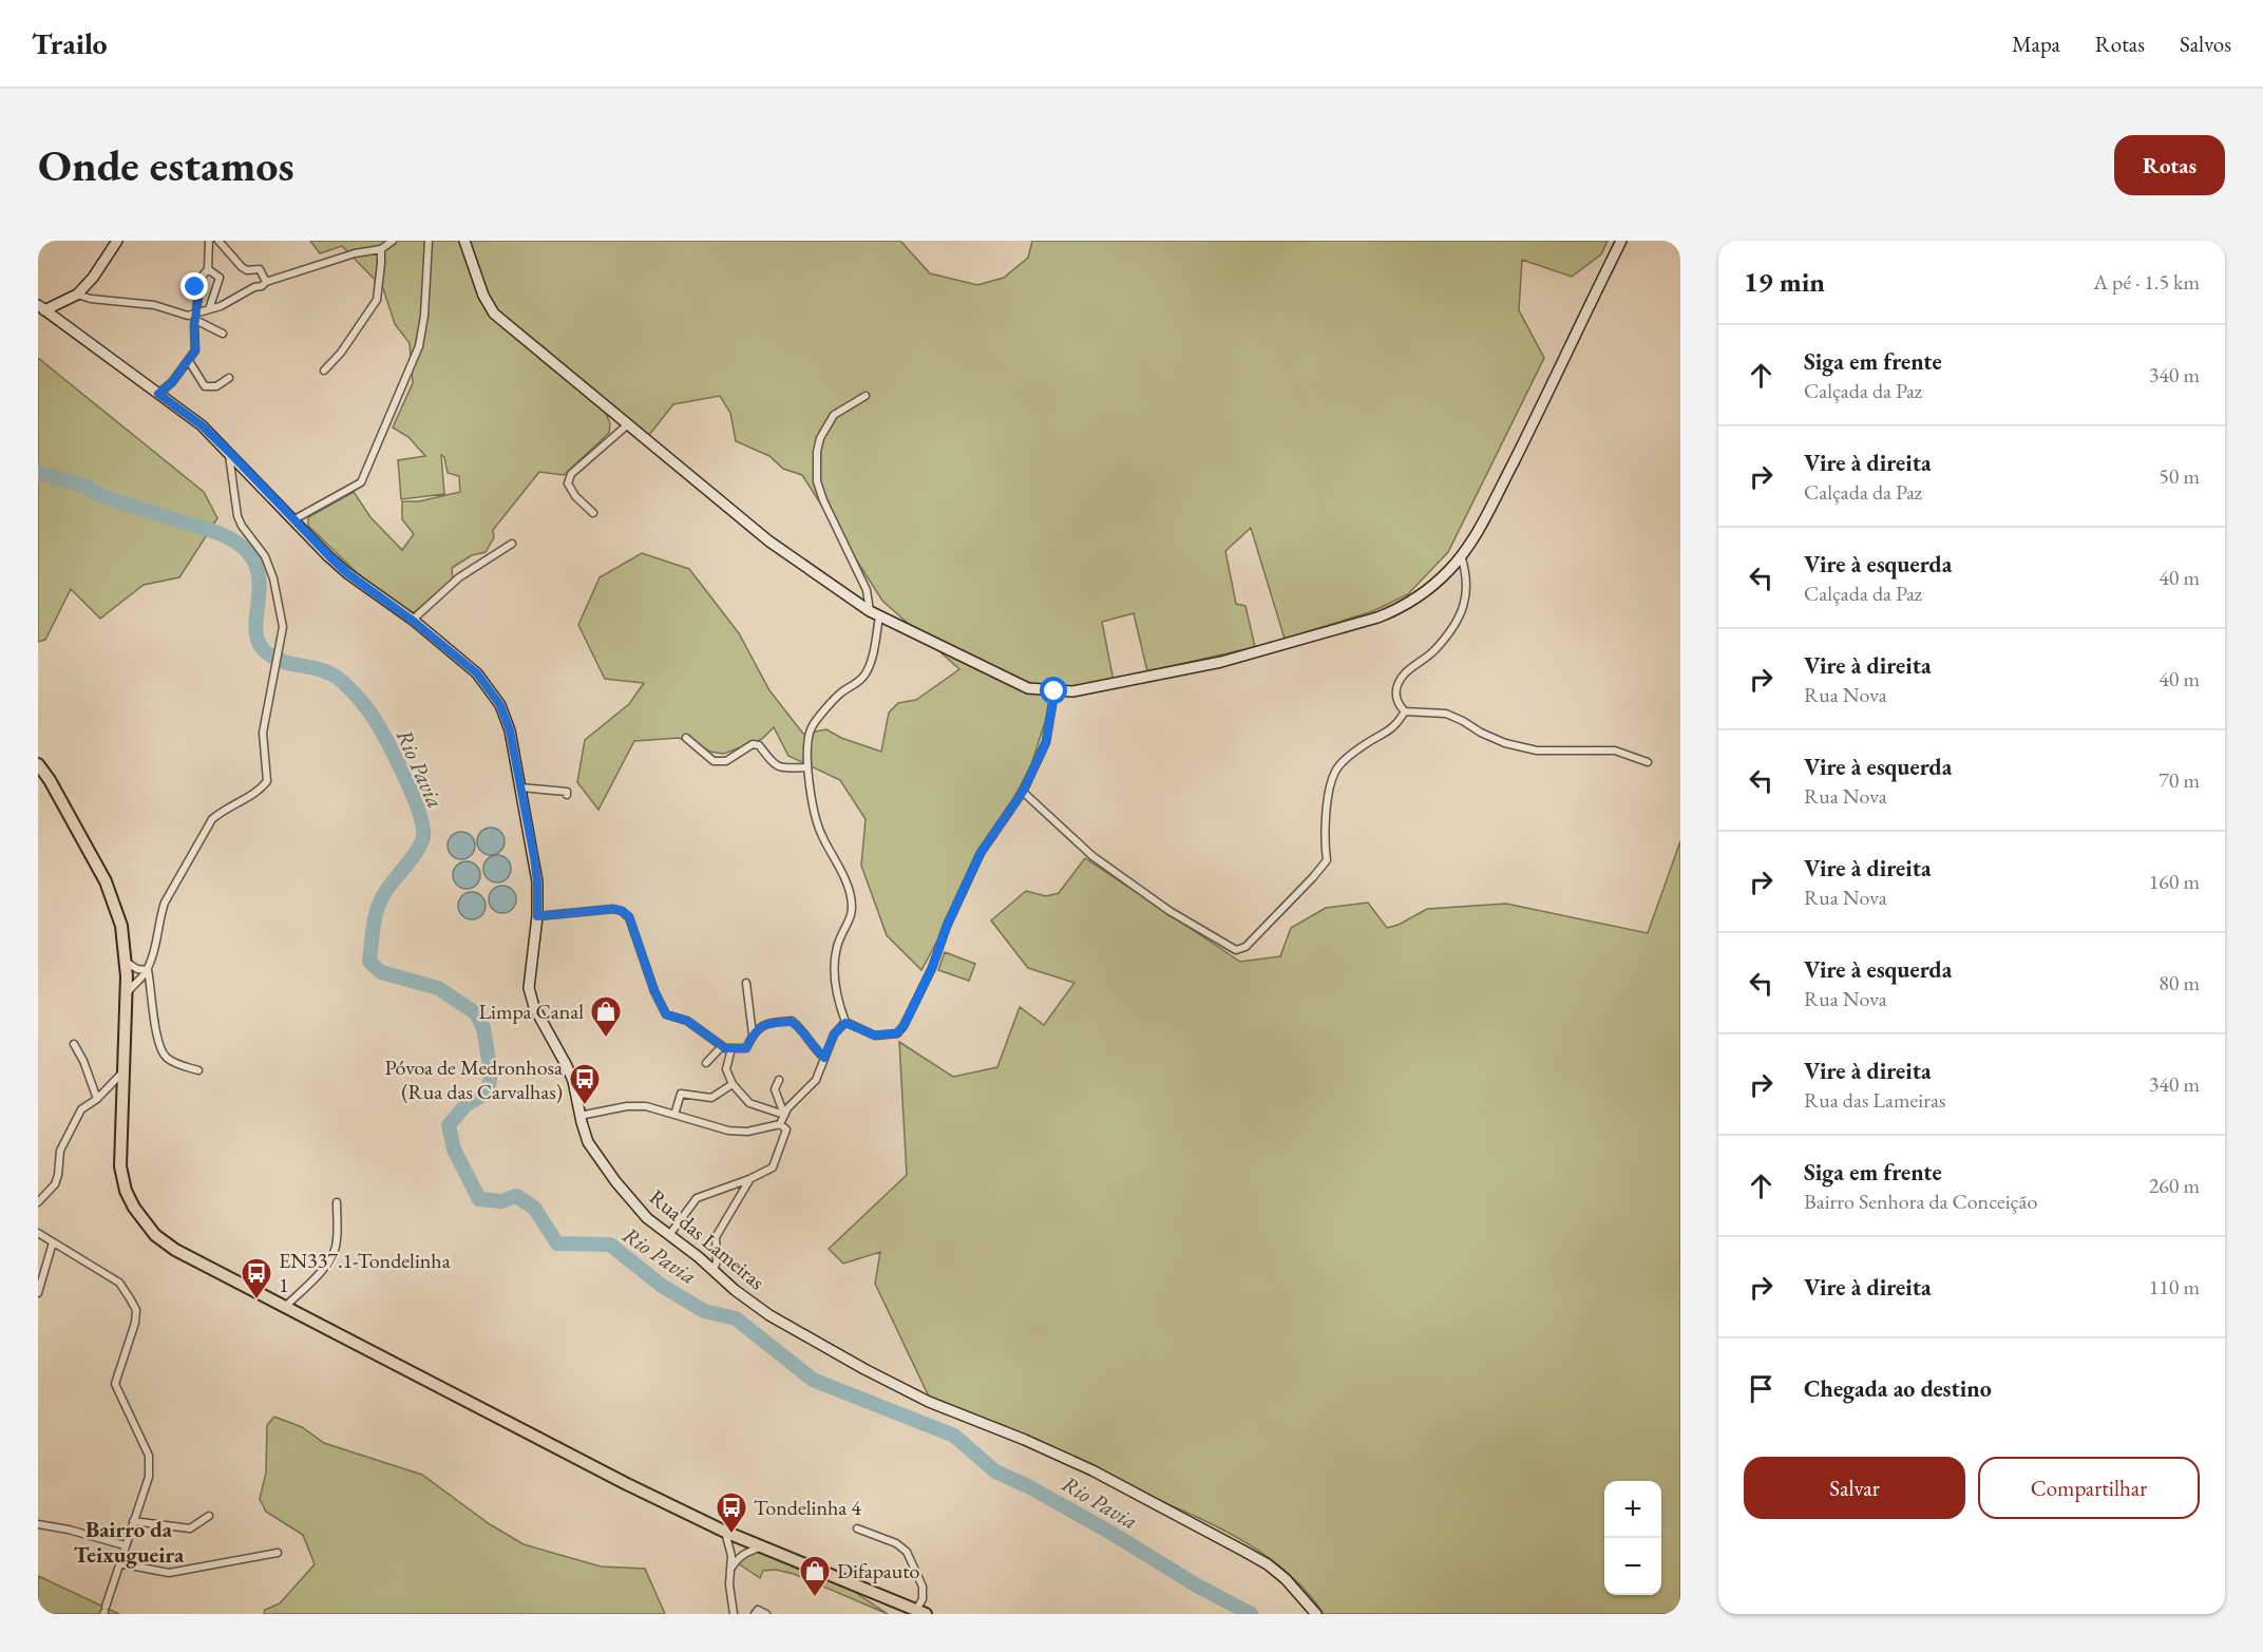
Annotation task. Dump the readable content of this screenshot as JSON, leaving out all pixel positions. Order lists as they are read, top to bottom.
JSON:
{
  "streets": {
    "street": ["Rua das Lameiras"]
  },
  "districts": ["Bairro da Teixugueira"],
  "water": ["Rio Pavia"],
  "places": {
    "shop": ["Limpa Canal", "Difapauto"],
    "bus stop": ["Póvoa de Medronhosa (Rua das Carvalhas)", "EN337.1-Tondelinha 1", "Tondelinha 4"]
  },
  "page": {
    "header": "Trailo",
    "nav": ["Mapa", "Rotas", "Salvos"],
    "buttons": [
      "Rotas",
      ["Salvar", "Compartilhar"]
    ],
    "title": "Onde estamos",
    "heading": ["19 min", "A pé · 1.5 km"],
    "list": [
      ["Siga em frente", "Calçada da Paz", "340 m"],
      ["Vire à direita", "Calçada da Paz", "50 m"],
      ["Vire à esquerda", "Calçada da Paz", "40 m"],
      ["Vire à direita", "Rua Nova", "40 m"],
      ["Vire à esquerda", "Rua Nova", "70 m"],
      ["Vire à direita", "Rua Nova", "160 m"],
      ["Vire à esquerda", "Rua Nova", "80 m"],
      ["Vire à direita", "Rua das Lameiras", "340 m"],
      ["Siga em frente", "Bairro Senhora da Conceição", "260 m"],
      ["Vire à direita", "110 m"],
      "Chegada ao destino"
    ],
    "map_buttons": ["+", "−"]
  }
}
